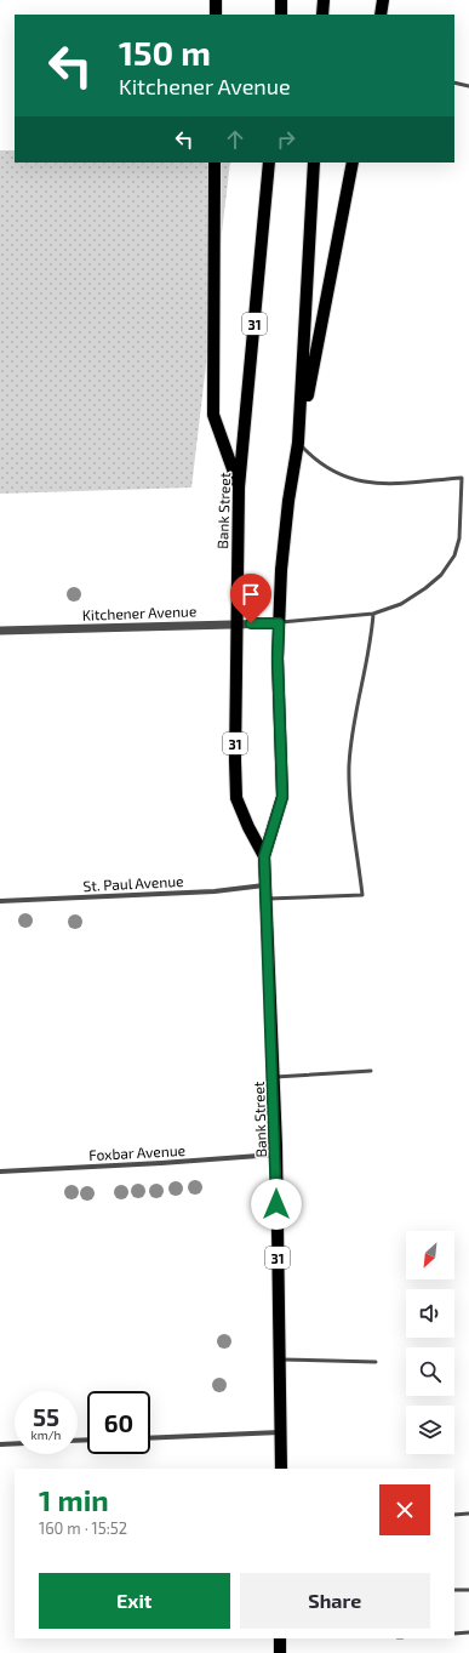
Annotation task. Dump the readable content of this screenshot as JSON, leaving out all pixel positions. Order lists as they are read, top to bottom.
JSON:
{
  "streets": {
    "main road": ["31", "Bank Street"],
    "street": ["Kitchener Avenue", "St. Paul Avenue", "Foxbar Avenue"]
  },
  "crossings": [
    ["Bank Street", "Kitchener Avenue"],
    ["Bank Street", "St. Paul Avenue"],
    ["Bank Street", "Foxbar Avenue"]
  ],
  "north": "bottom left",
  "page": {
    "turn": ["150 m", "Kitchener Avenue"],
    "speed": "55 km/h",
    "limit": "60",
    "heading": ["1 min", "160 m · 15:52"],
    "buttons": ["Exit", "Share"]
  }
}
